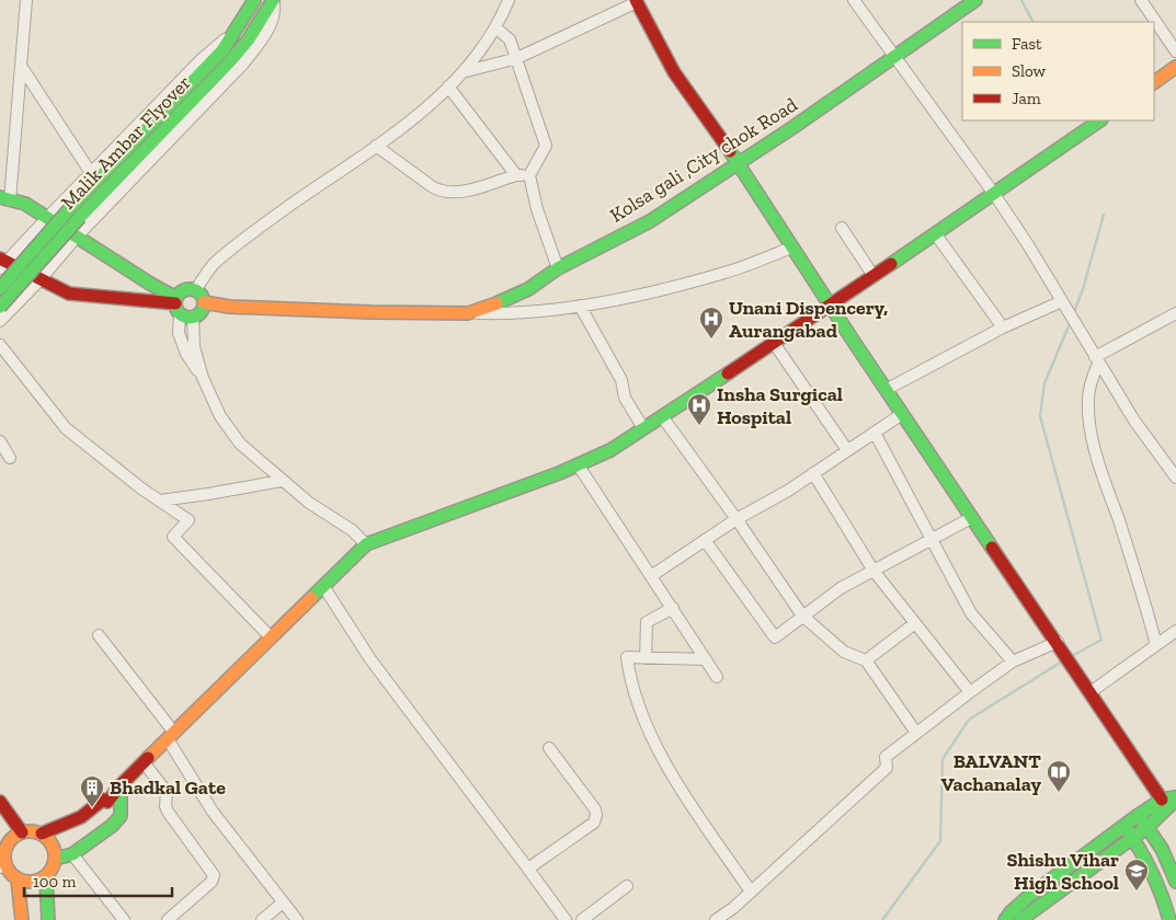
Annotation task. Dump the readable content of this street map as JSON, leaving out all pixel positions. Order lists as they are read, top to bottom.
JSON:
{
  "streets": {
    "street": ["Malik Ambar Flyover", "Kolsa gali ,City chok Road"]
  },
  "places": {
    "hospital": ["Unani Dispencery, Aurangabad", "Insha Surgical Hospital"],
    "library": ["BALVANT Vachanalay"],
    "building": ["Bhadkal Gate"],
    "school or university": ["Shishu Vihar High School"]
  },
  "legend": ["Fast", "Slow", "Jam"],
  "scale_bar": "100 m"
}
